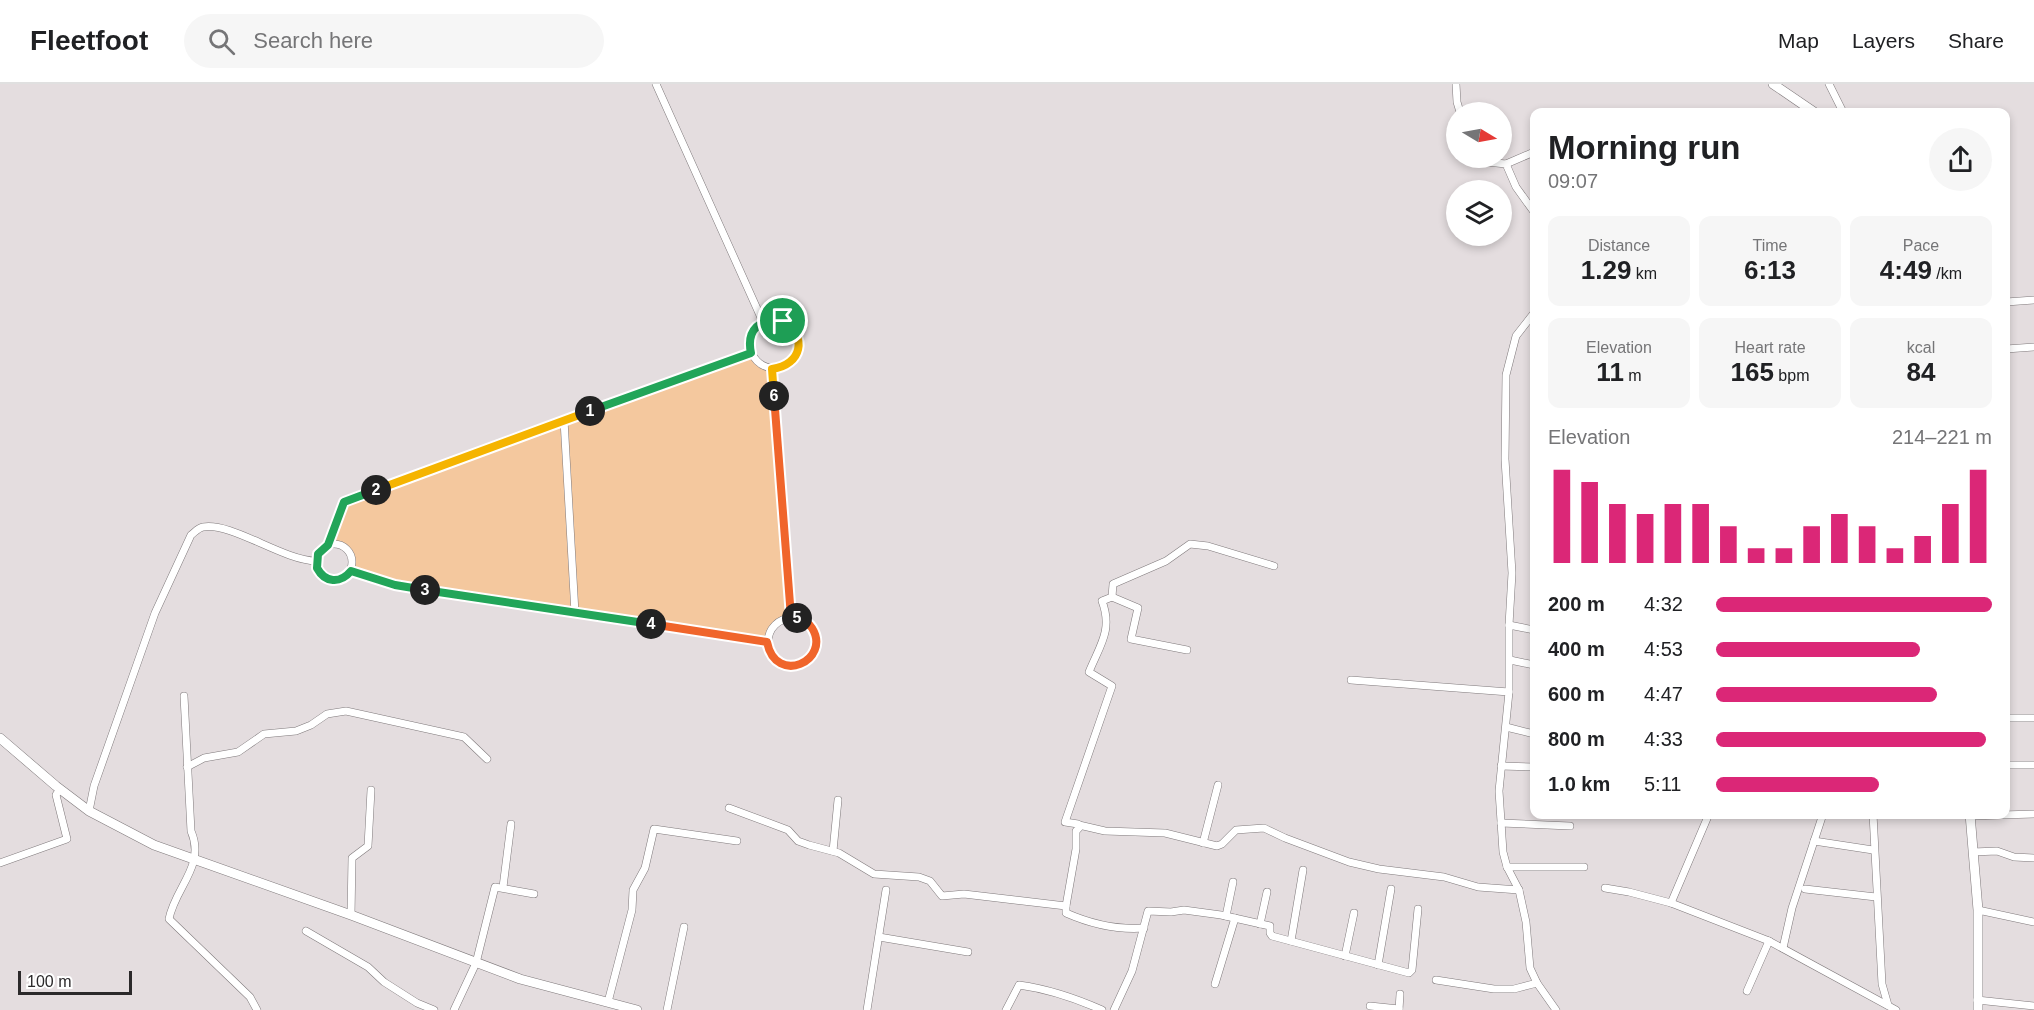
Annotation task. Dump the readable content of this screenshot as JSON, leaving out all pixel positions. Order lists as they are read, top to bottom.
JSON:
{
  "scale_bar": "100 m",
  "north": "right",
  "page": {
    "header": "Fleetfoot",
    "search": "Search here",
    "nav": ["Map", "Layers", "Share"],
    "heading": ["Morning run", "09:07"],
    "stats": [
      ["Distance", "1.29 km"],
      ["Time", "6:13"],
      ["Pace", "4:49 /km"],
      ["Elevation", "11 m"],
      ["Heart rate", "165 bpm"],
      ["kcal", "84"]
    ],
    "pins": [
      "6",
      "1",
      "2",
      "3",
      "5",
      "4"
    ],
    "chart": ["Elevation", "214–221 m"],
    "list": [
      {
        "name": "200 m",
        "note": "4:32"
      },
      {
        "name": "400 m",
        "note": "4:53"
      },
      {
        "name": "600 m",
        "note": "4:47"
      },
      {
        "name": "800 m",
        "note": "4:33"
      },
      {
        "name": "1.0 km",
        "note": "5:11"
      }
    ],
    "scale": "100 m"
  }
}
